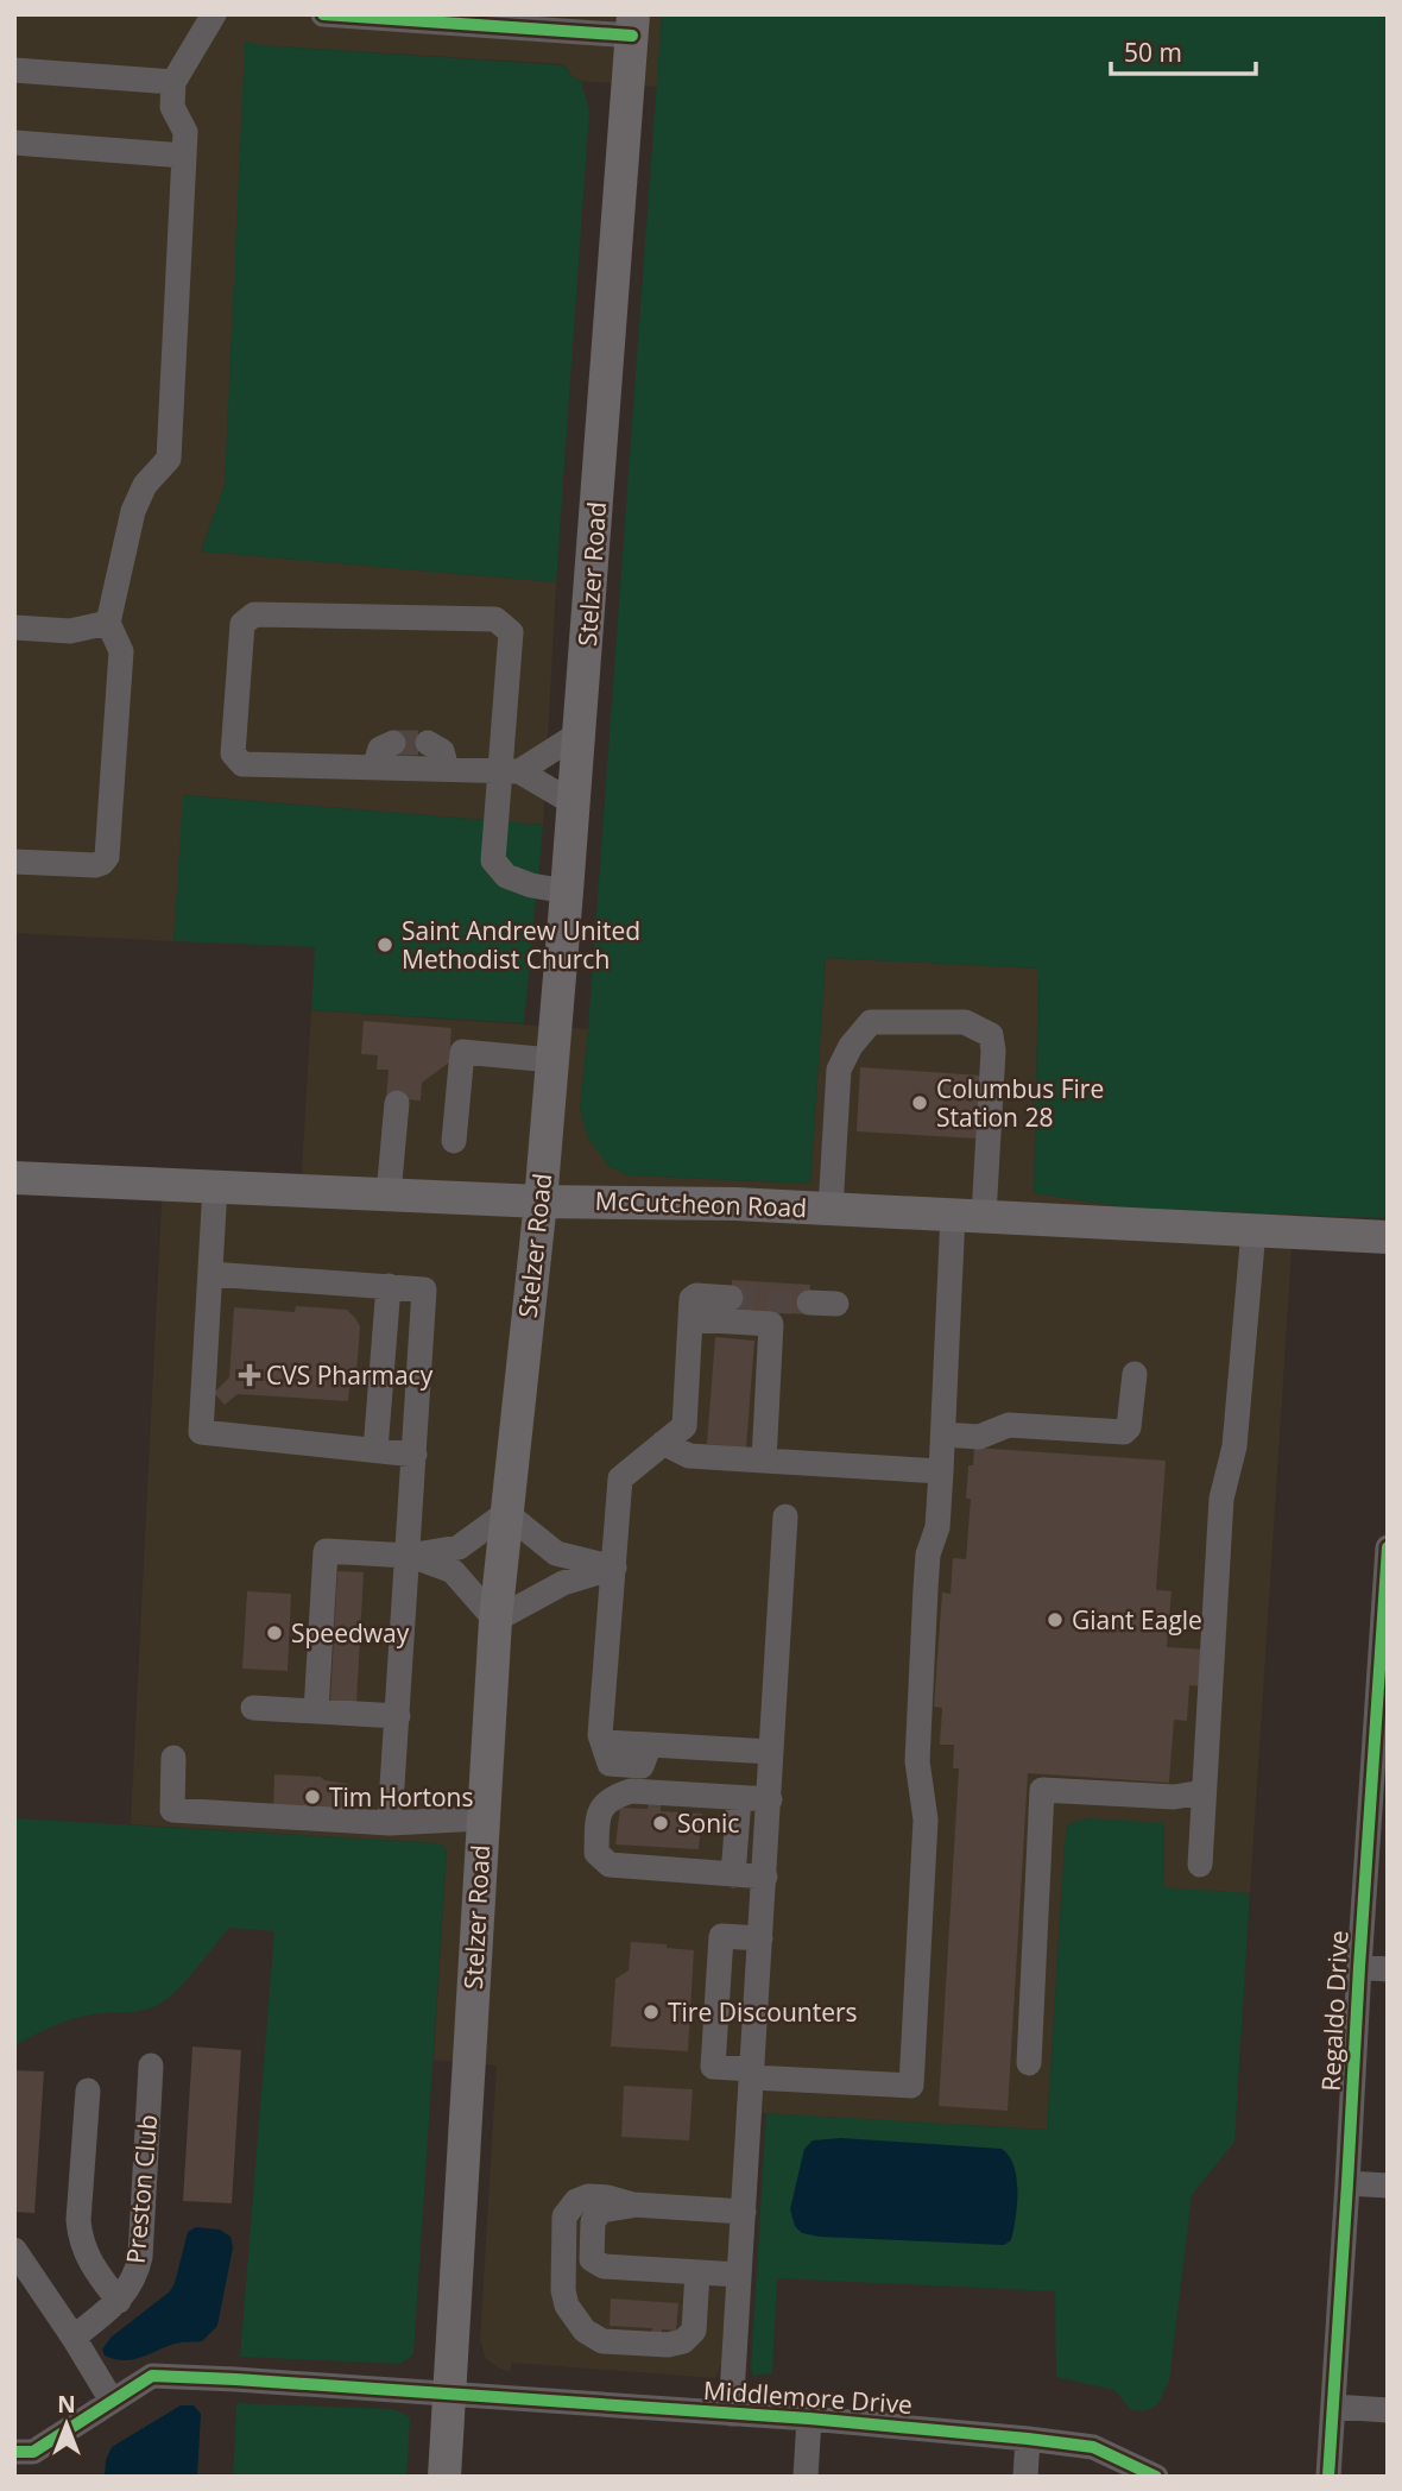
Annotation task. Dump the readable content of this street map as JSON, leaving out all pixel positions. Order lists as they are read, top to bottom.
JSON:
{
  "streets": {
    "main road": ["Stelzer Road", "McCutcheon Road"],
    "street": ["Regaldo Drive", "Preston Club", "Middlemore Drive"]
  },
  "crossings": [
    ["Stelzer Road", "McCutcheon Road"],
    ["Stelzer Road", "Middlemore Drive"]
  ],
  "places": {
    "other": [
      "Saint Andrew United Methodist Church",
      "Columbus Fire Station 28",
      "Giant Eagle",
      "Speedway",
      "Tim Hortons",
      "Sonic",
      "Tire Discounters"
    ],
    "health": ["CVS Pharmacy"]
  },
  "scale_bar": "50 m",
  "north": "top"
}
